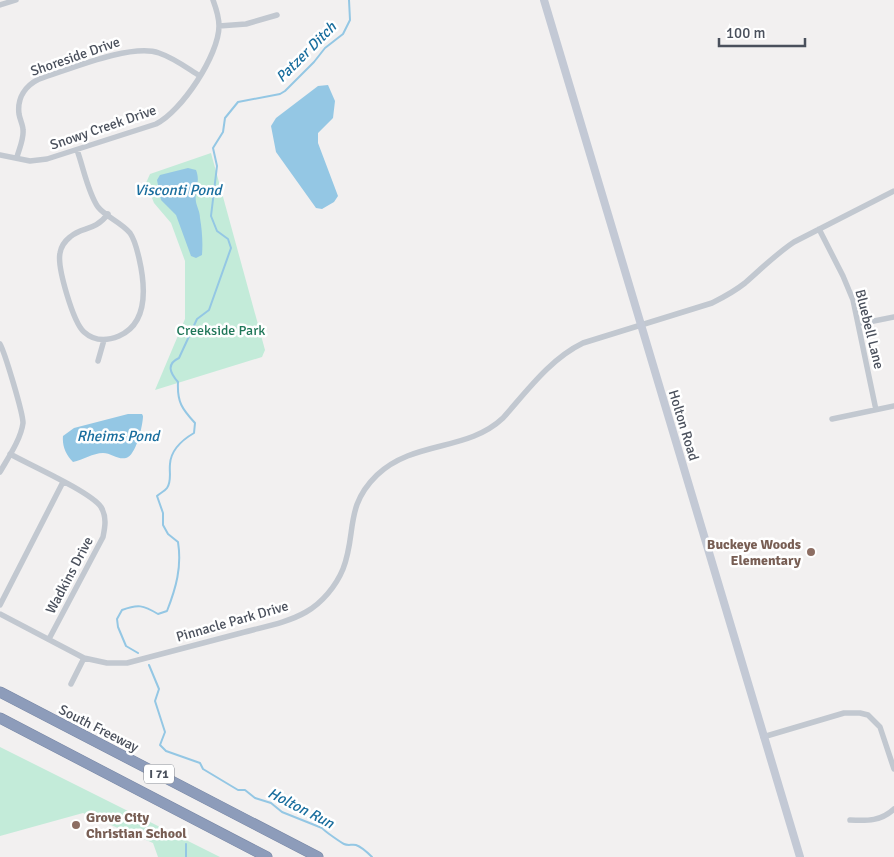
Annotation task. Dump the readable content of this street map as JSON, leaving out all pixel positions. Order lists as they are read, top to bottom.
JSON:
{
  "streets": {
    "highway": ["South Freeway", "I 71"],
    "street": [
      "Shoreside Drive",
      "Snowy Creek Drive",
      "Bluebell Lane",
      "Holton Road",
      "Wadkins Drive",
      "Pinnacle Park Drive"
    ]
  },
  "crossings": [
    ["Shoreside Drive", "Snowy Creek Drive"],
    ["Bluebell Lane", "Pinnacle Park Drive"],
    ["Holton Road", "Pinnacle Park Drive"],
    ["Wadkins Drive", "Pinnacle Park Drive"]
  ],
  "water": [
    "Patzer Ditch",
    "Visconti Pond",
    "Rheims Pond",
    "Holton Run"
  ],
  "parks": ["Creekside Park"],
  "places": ["Buckeye Woods Elementary", "Grove City Christian School"],
  "scale_bar": "100 m"
}
